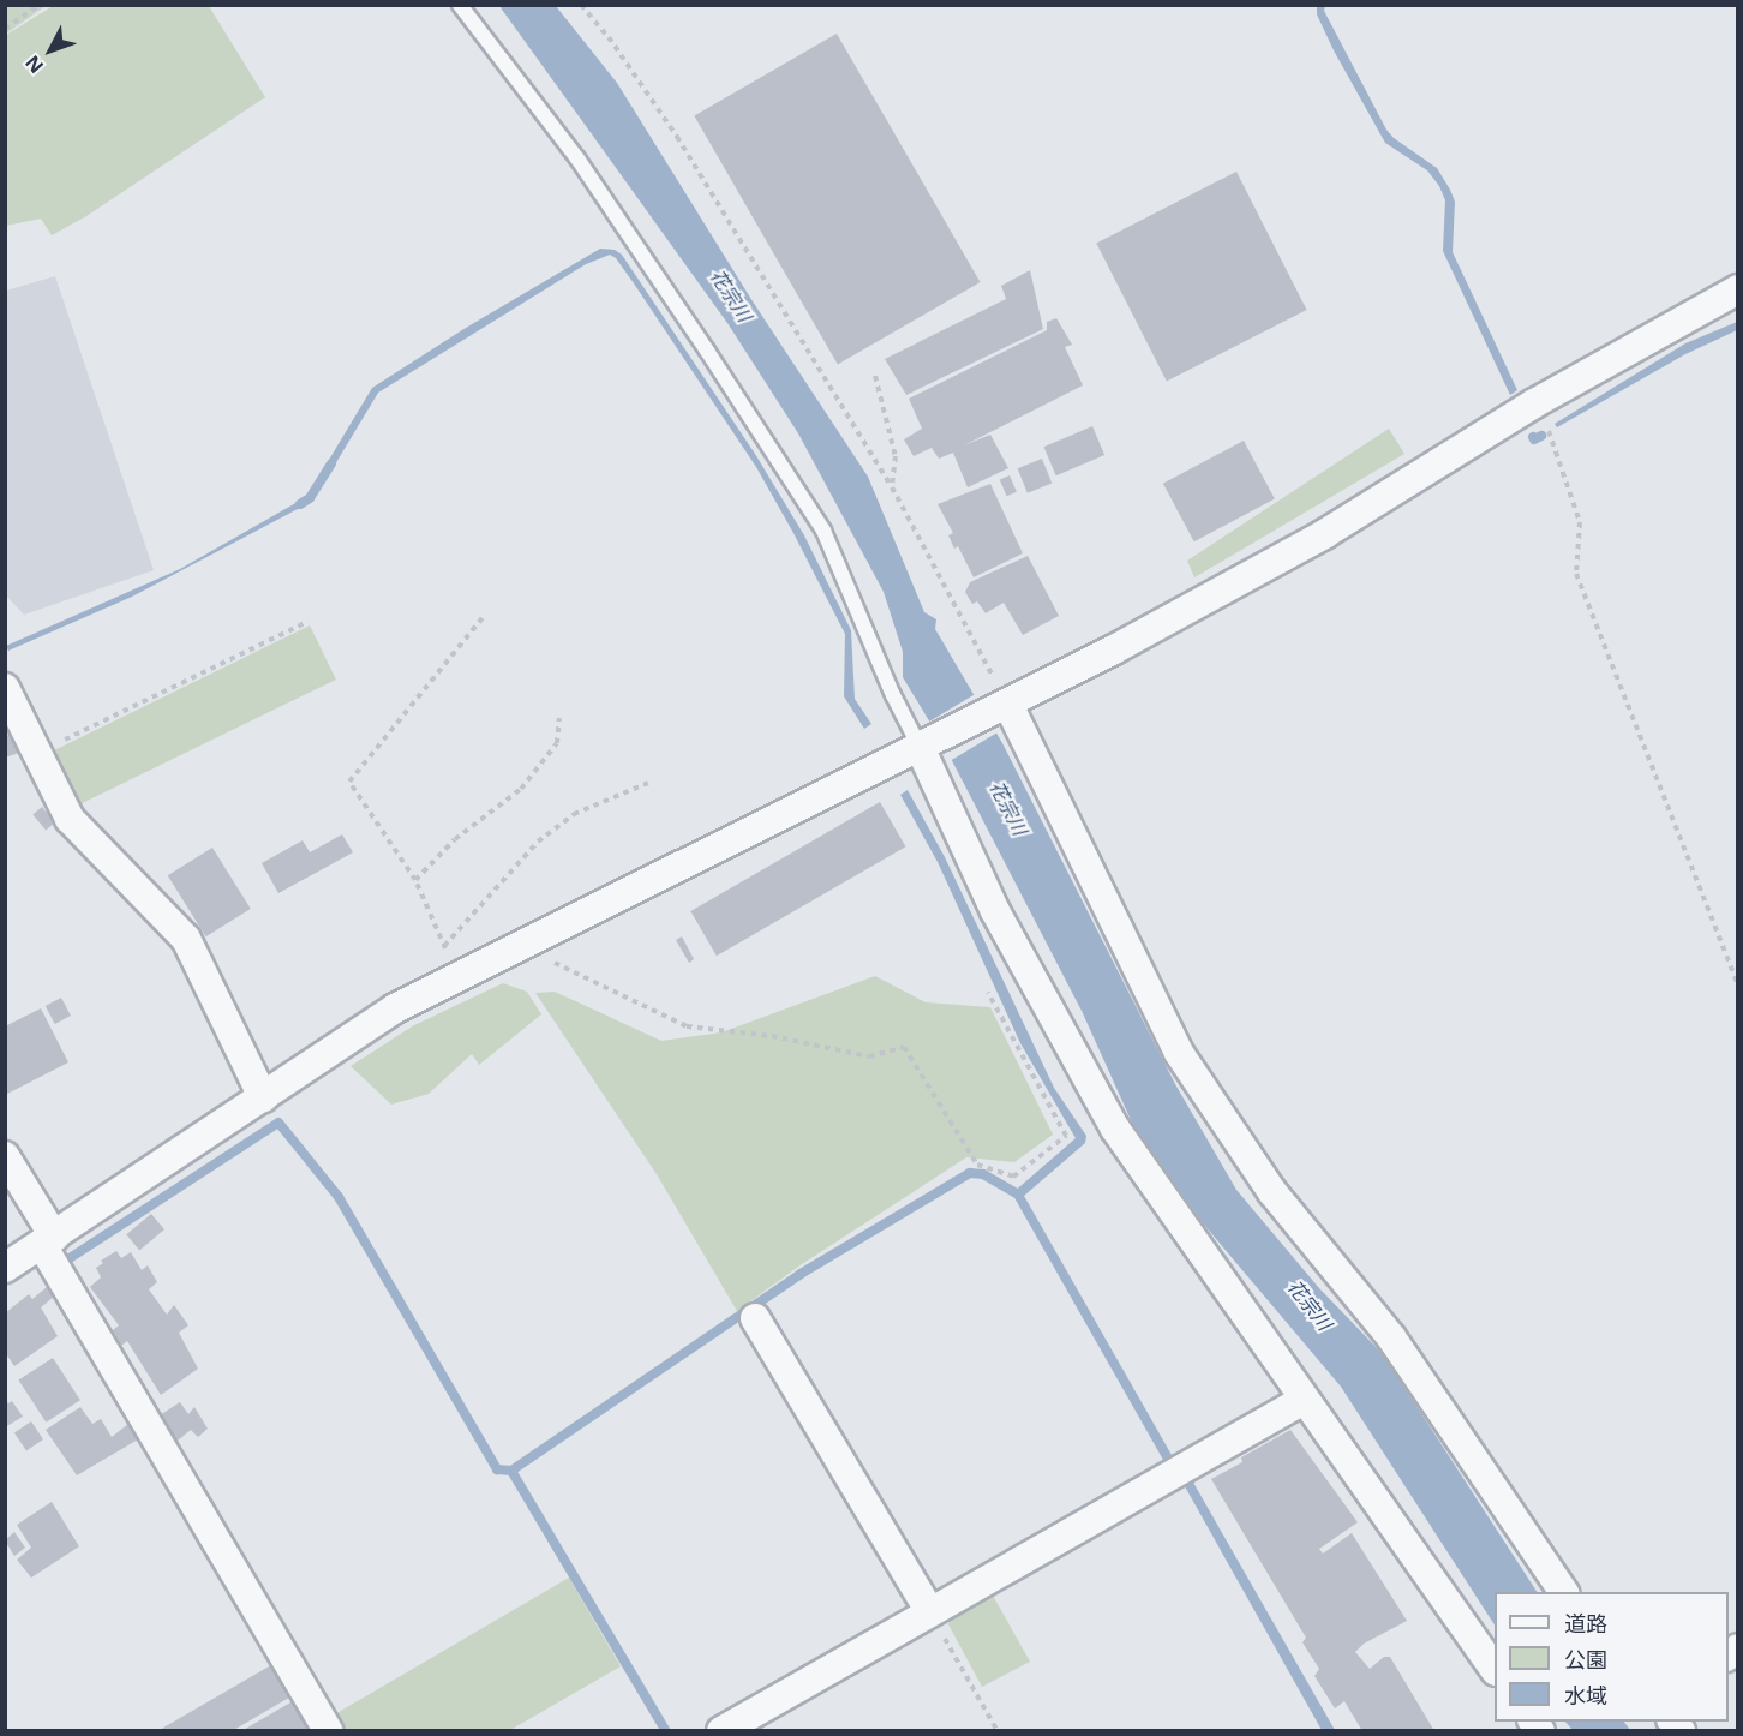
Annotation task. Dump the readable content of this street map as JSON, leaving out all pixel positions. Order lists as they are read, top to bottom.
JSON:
{
  "water": ["花宗川"],
  "legend": ["道路", "公園", "水域"],
  "north": "bottom left"
}
